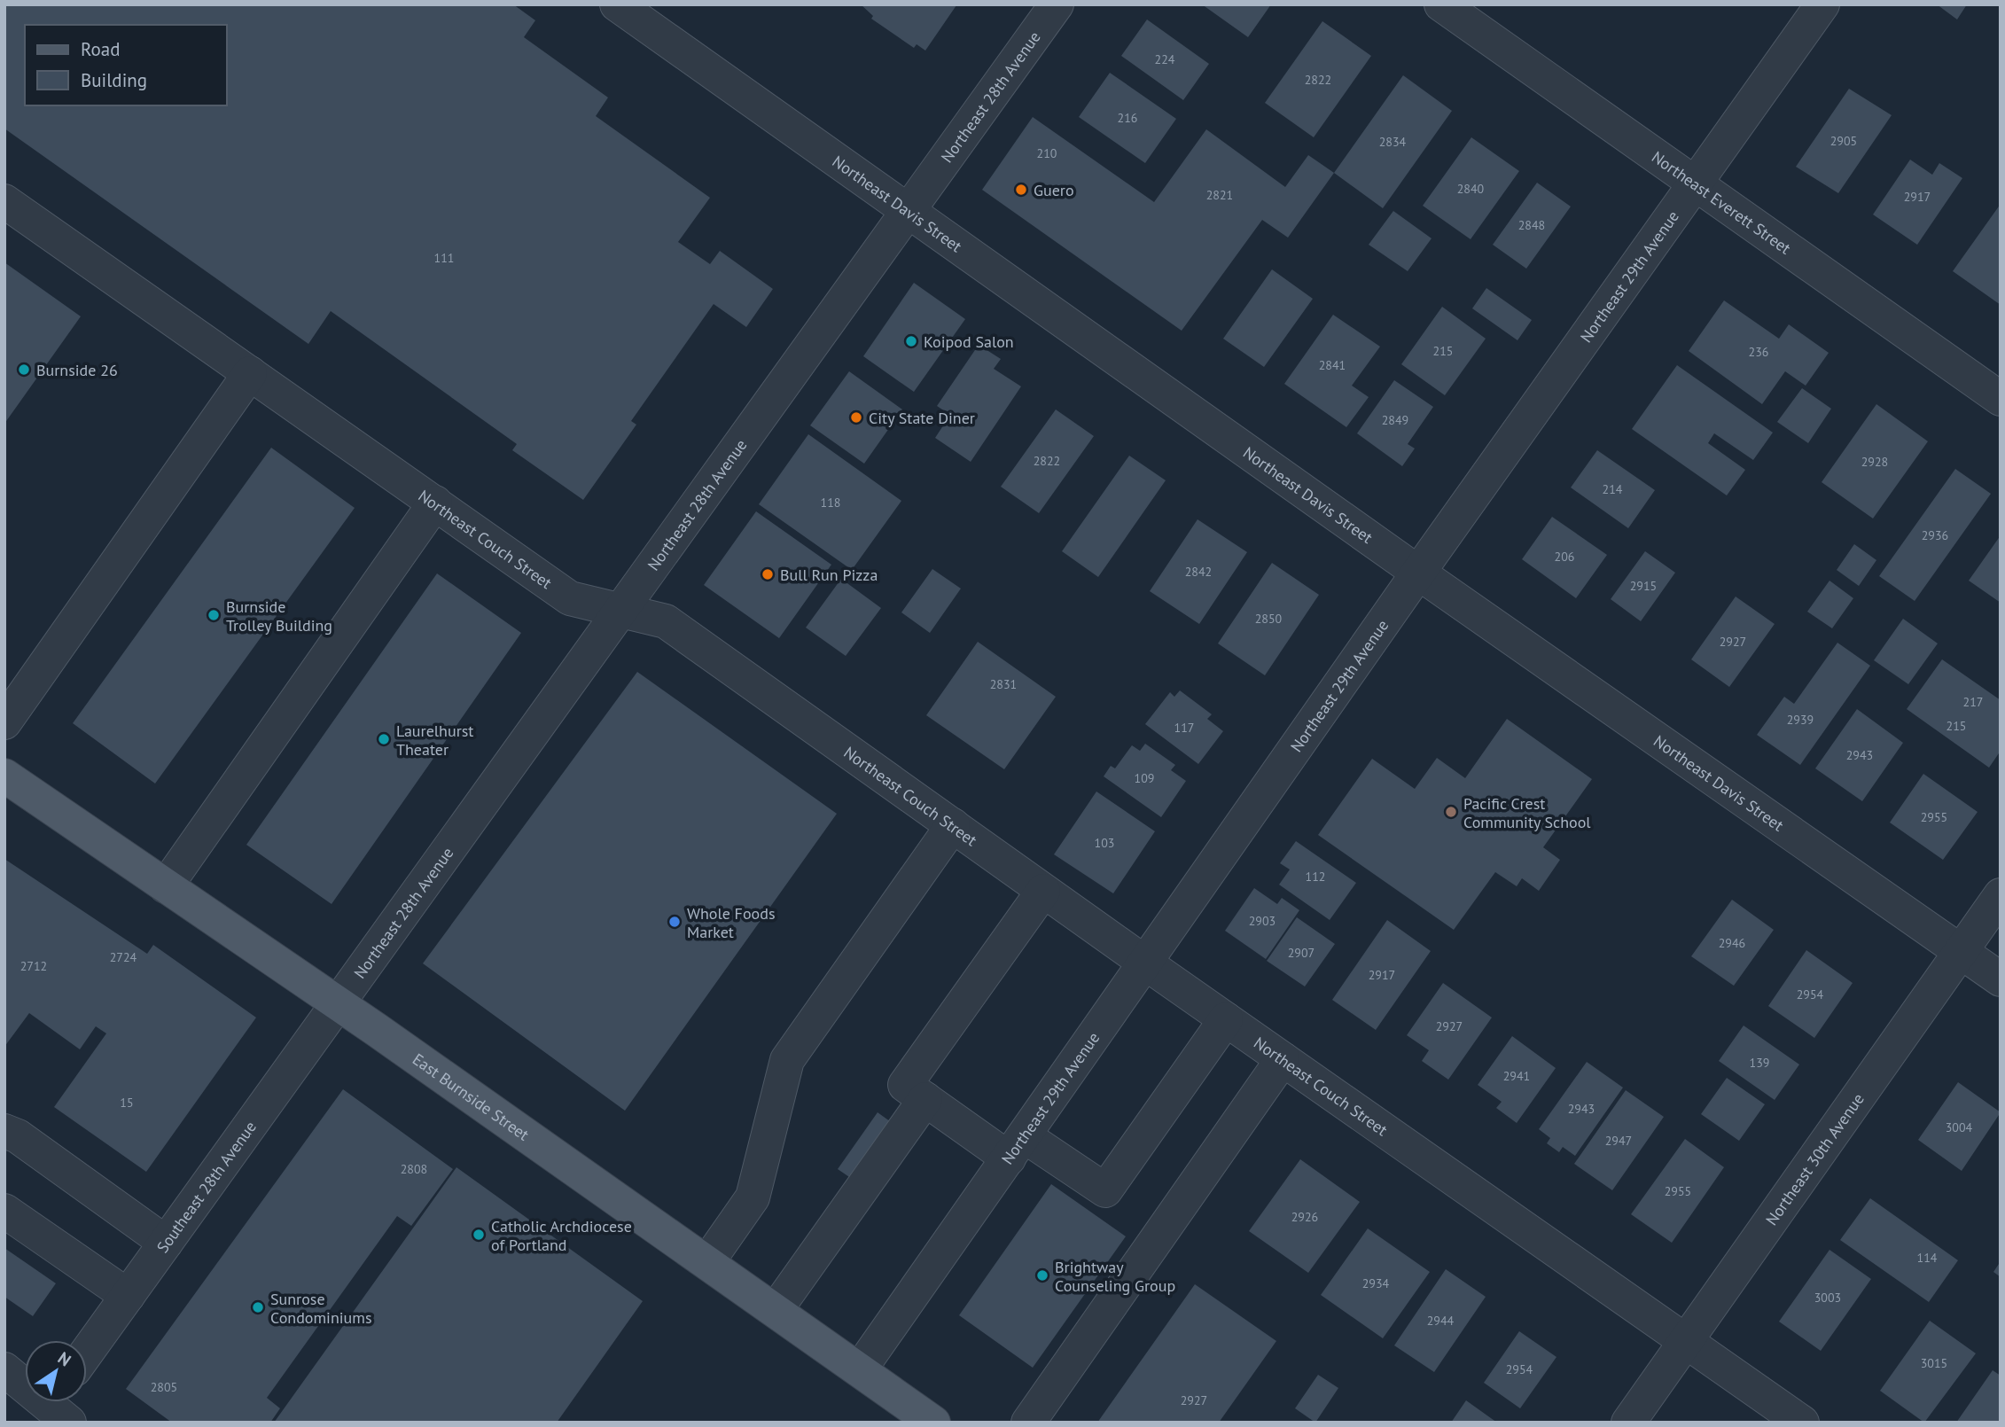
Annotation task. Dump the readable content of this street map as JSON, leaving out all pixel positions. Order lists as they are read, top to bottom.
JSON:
{
  "streets": {
    "main road": ["East Burnside Street"],
    "street": [
      "Northeast 28th Avenue",
      "Northeast Everett Street",
      "Northeast Davis Street",
      "Northeast 29th Avenue",
      "Northeast Couch Street",
      "Northeast 30th Avenue",
      "Southeast 28th Avenue"
    ]
  },
  "crossings": [
    ["Northeast 28th Avenue", "Northeast Davis Street"],
    ["Northeast 28th Avenue", "Northeast Couch Street"],
    ["Northeast 28th Avenue", "East Burnside Street"],
    ["Northeast 28th Avenue", "Southeast 28th Avenue"],
    ["Northeast Everett Street", "Northeast 29th Avenue"],
    ["Northeast Davis Street", "Northeast 29th Avenue"],
    ["Northeast Davis Street", "Northeast 30th Avenue"],
    ["Northeast 29th Avenue", "Northeast Couch Street"],
    ["Northeast 29th Avenue", "East Burnside Street"],
    ["Northeast Couch Street", "Northeast 30th Avenue"],
    ["East Burnside Street", "Southeast 28th Avenue"]
  ],
  "places": [
    "Guero",
    "Koipod Salon",
    "Burnside 26",
    "City State Diner",
    "Bull Run Pizza",
    "Burnside Trolley Building",
    "Laurelhurst Theater",
    "Pacific Crest Community School",
    "Whole Foods Market",
    "Catholic Archdiocese of Portland",
    "Brightway Counseling Group",
    "Sunrose Condominiums"
  ],
  "house_numbers": [
    "224",
    "2822",
    "216",
    "2905",
    "2834",
    "210",
    "2840",
    "2821",
    "2917",
    "2848",
    "111",
    "215",
    "236",
    "2841",
    "2849",
    "2822",
    "2928",
    "214",
    "118",
    "2936",
    "206",
    "2842",
    "2915",
    "2850",
    "2927",
    "2831",
    "217",
    "2939",
    "215",
    "117",
    "2943",
    "109",
    "2955",
    "103",
    "112",
    "2903",
    "2946",
    "2907",
    "2724",
    "2712",
    "2917",
    "2954",
    "2927",
    "139",
    "2941",
    "15",
    "2943",
    "3004",
    "2947",
    "2808",
    "2955",
    "2926",
    "114",
    "2934",
    "3003",
    "2944",
    "3015",
    "2954",
    "2805",
    "2927"
  ],
  "legend": ["Road", "Building"],
  "north": "top right"
}
